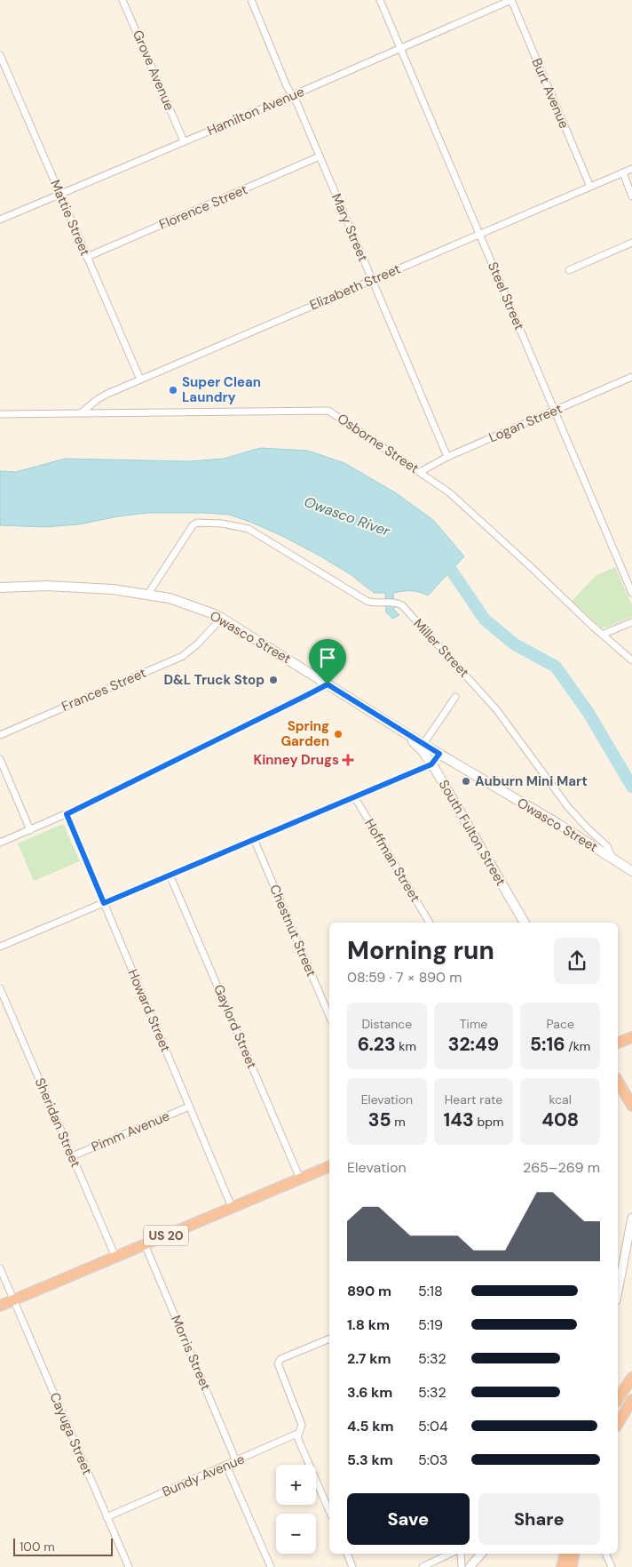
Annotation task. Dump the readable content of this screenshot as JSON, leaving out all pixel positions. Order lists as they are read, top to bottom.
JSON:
{
  "streets": {
    "highway": ["US 20"],
    "main road": ["Owasco Street", "South Fulton Street"],
    "street": [
      "Grove Avenue",
      "Burt Avenue",
      "Hamilton Avenue",
      "Florence Street",
      "Mattie Street",
      "Mary Street",
      "Elizabeth Street",
      "Steel Street",
      "Logan Street",
      "Osborne Street",
      "Miller Street",
      "Frances Street",
      "Hoffman Street",
      "Chestnut Street",
      "Howard Street",
      "Gaylord Street",
      "Sheridan Street",
      "Pimm Avenue",
      "Morris Street",
      "Cayuga Street",
      "Bundy Avenue"
    ]
  },
  "crossings": [
    ["Grove Avenue", "Hamilton Avenue"],
    ["Burt Avenue", "Hamilton Avenue"],
    ["Burt Avenue", "Elizabeth Street"],
    ["Hamilton Avenue", "Mattie Street"],
    ["Hamilton Avenue", "Mary Street"],
    ["Hamilton Avenue", "Steel Street"],
    ["Florence Street", "Mattie Street"],
    ["Florence Street", "Mary Street"],
    ["Mattie Street", "Elizabeth Street"],
    ["Mary Street", "Elizabeth Street"],
    ["Mary Street", "Logan Street"],
    ["Elizabeth Street", "Steel Street"],
    ["Elizabeth Street", "Osborne Street"],
    ["Steel Street", "Logan Street"],
    ["Logan Street", "Osborne Street"],
    ["Owasco Street", "Miller Street"],
    ["Owasco Street", "Frances Street"],
    ["Owasco Street", "South Fulton Street"],
    ["Howard Street", "Pimm Avenue"],
    ["Howard Street", "US 20"],
    ["Gaylord Street", "US 20"],
    ["Sheridan Street", "Pimm Avenue"],
    ["Sheridan Street", "US 20"],
    ["US 20", "Morris Street"],
    ["US 20", "Cayuga Street"],
    ["Morris Street", "Bundy Avenue"],
    ["Cayuga Street", "Bundy Avenue"]
  ],
  "water": ["Owasco River"],
  "places": {
    "other": [
      "Super Clean Laundry",
      "D&L Truck Stop",
      "Spring Garden",
      "Auburn Mini Mart"
    ],
    "health": ["Kinney Drugs"]
  },
  "scale_bar": "100 m",
  "page": {
    "heading": ["Morning run", "08:59 · 7 × 890 m"],
    "stats": [
      ["Distance", "6.23 km"],
      ["Time", "32:49"],
      ["Pace", "5:16 /km"],
      ["Elevation", "35 m"],
      ["Heart rate", "143 bpm"],
      ["kcal", "408"]
    ],
    "chart": ["Elevation", "265–269 m"],
    "list": [
      {
        "name": "890 m",
        "note": "5:18"
      },
      {
        "name": "1.8 km",
        "note": "5:19"
      },
      {
        "name": "2.7 km",
        "note": "5:32"
      },
      {
        "name": "3.6 km",
        "note": "5:32"
      },
      {
        "name": "4.5 km",
        "note": "5:04"
      },
      {
        "name": "5.3 km",
        "note": "5:03"
      }
    ],
    "map_buttons": ["+", "−"],
    "buttons": ["Save", "Share"],
    "scale": "100 m"
  }
}
